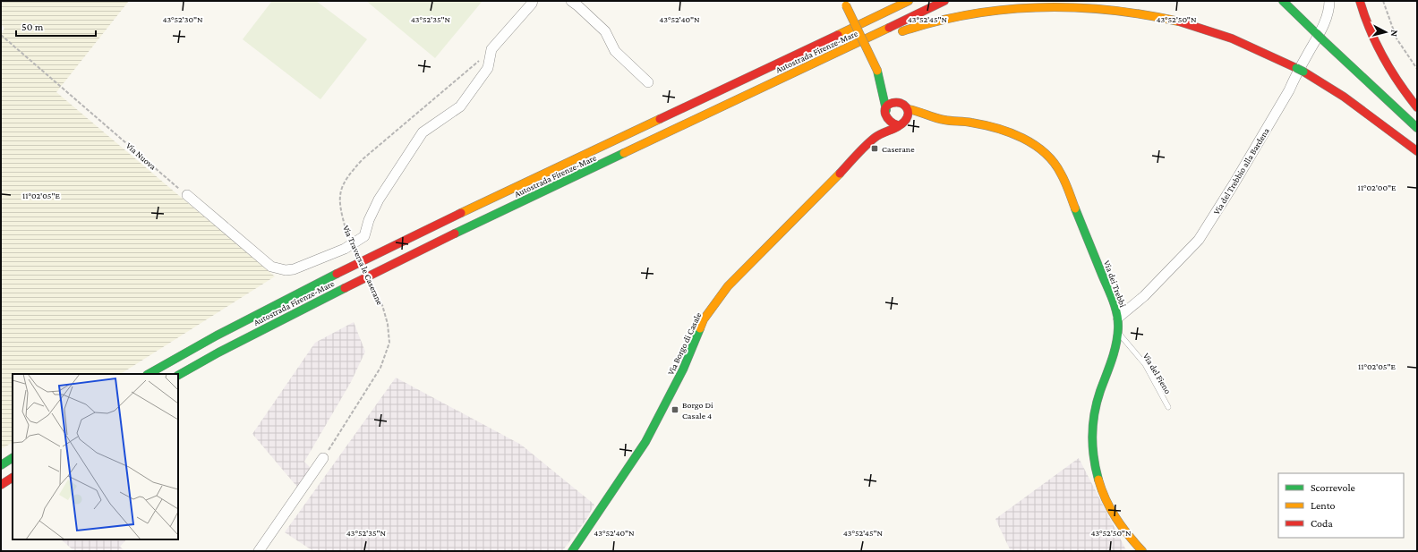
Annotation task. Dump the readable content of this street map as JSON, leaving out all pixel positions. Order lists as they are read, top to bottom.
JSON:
{
  "streets": {
    "main road": ["Autostrada Firenze-Mare", "Via dei Trebbi", "Via Borgo di Casale"],
    "street": ["Via del Trebbio alla Bardena"],
    "lane": ["Via del Fieno"],
    "path": ["Via Nuova", "Via Traversa le Caserane"]
  },
  "crossings": [
    ["Via del Trebbio alla Bardena", "Via dei Trebbi"],
    ["Via dei Trebbi", "Via Borgo di Casale"],
    ["Via dei Trebbi", "Via del Fieno"]
  ],
  "places": {
    "transit": ["Caserane", "Borgo Di Casale 4"]
  },
  "legend": ["Scorrevole", "Lento", "Coda"],
  "scale_bar": "50 m",
  "north": "right",
  "coordinates": [
    "43°52'30\"N",
    "43°52'35\"N",
    "43°52'40\"N",
    "43°52'45\"N",
    "43°52'50\"N",
    "11°02'00\"E",
    "11°02'05\"E"
  ]
}
